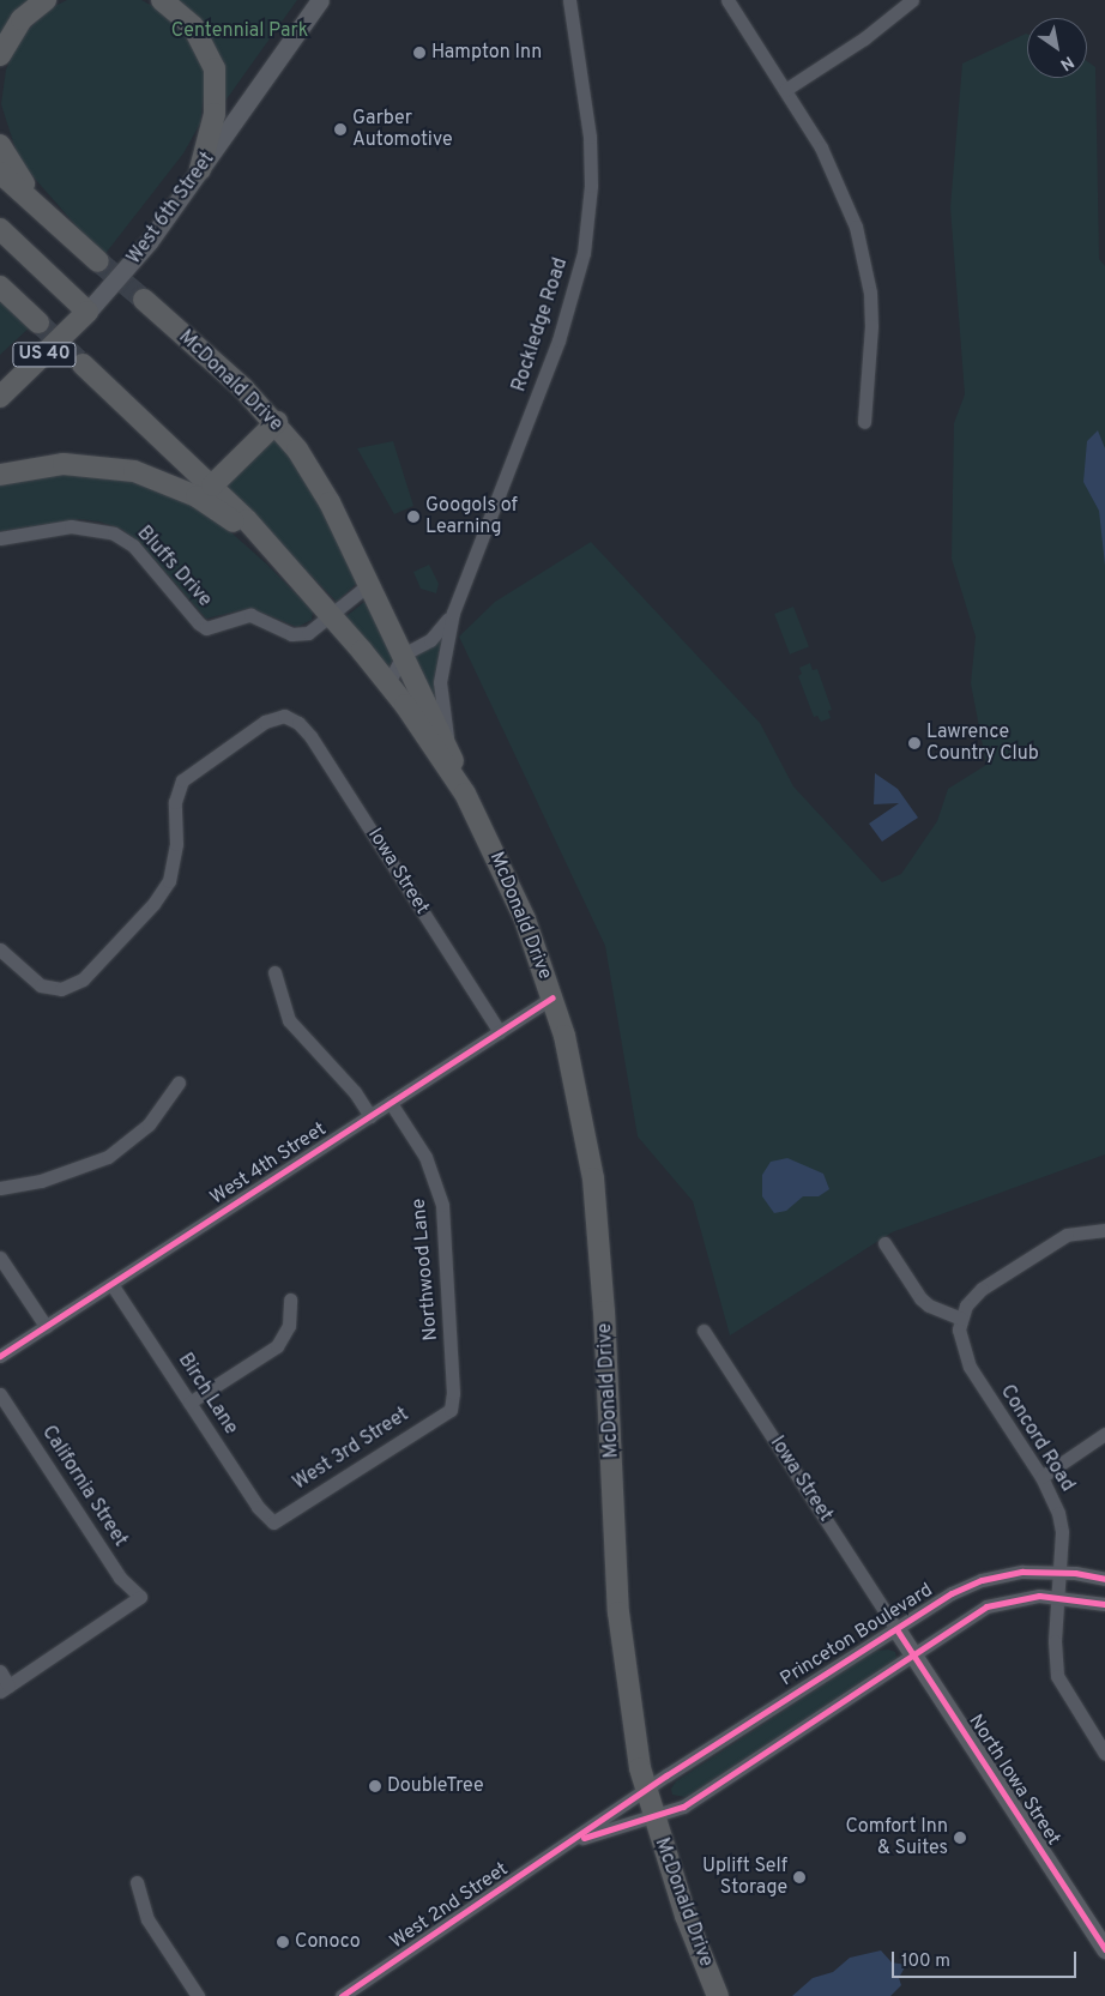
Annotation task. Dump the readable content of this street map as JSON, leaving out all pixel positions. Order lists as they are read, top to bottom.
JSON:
{
  "streets": {
    "highway": ["West 6th Street", "US 40", "McDonald Drive"],
    "main road": ["North Iowa Street"],
    "street": [
      "Rockledge Road",
      "Bluffs Drive",
      "Iowa Street",
      "West 4th Street",
      "Northwood Lane",
      "Birch Lane",
      "Concord Road",
      "West 3rd Street",
      "California Street",
      "Princeton Boulevard",
      "West 2nd Street"
    ]
  },
  "crossings": [
    ["McDonald Drive", "Bluffs Drive"],
    ["McDonald Drive", "West 4th Street"],
    ["McDonald Drive", "Princeton Boulevard"],
    ["McDonald Drive", "West 2nd Street"],
    ["Iowa Street", "West 4th Street"],
    ["Iowa Street", "Princeton Boulevard"],
    ["Iowa Street", "North Iowa Street"],
    ["West 4th Street", "Northwood Lane"],
    ["West 4th Street", "Birch Lane"],
    ["Northwood Lane", "West 3rd Street"],
    ["Birch Lane", "West 3rd Street"],
    ["Concord Road", "Princeton Boulevard"],
    ["Princeton Boulevard", "North Iowa Street"],
    ["Princeton Boulevard", "West 2nd Street"]
  ],
  "parks": ["Centennial Park"],
  "places": [
    "Hampton Inn",
    "Garber Automotive",
    "Googols of Learning",
    "Lawrence Country Club",
    "DoubleTree",
    "Comfort Inn & Suites",
    "Uplift Self Storage",
    "Conoco"
  ],
  "scale_bar": "100 m",
  "north": "bottom right"
}
